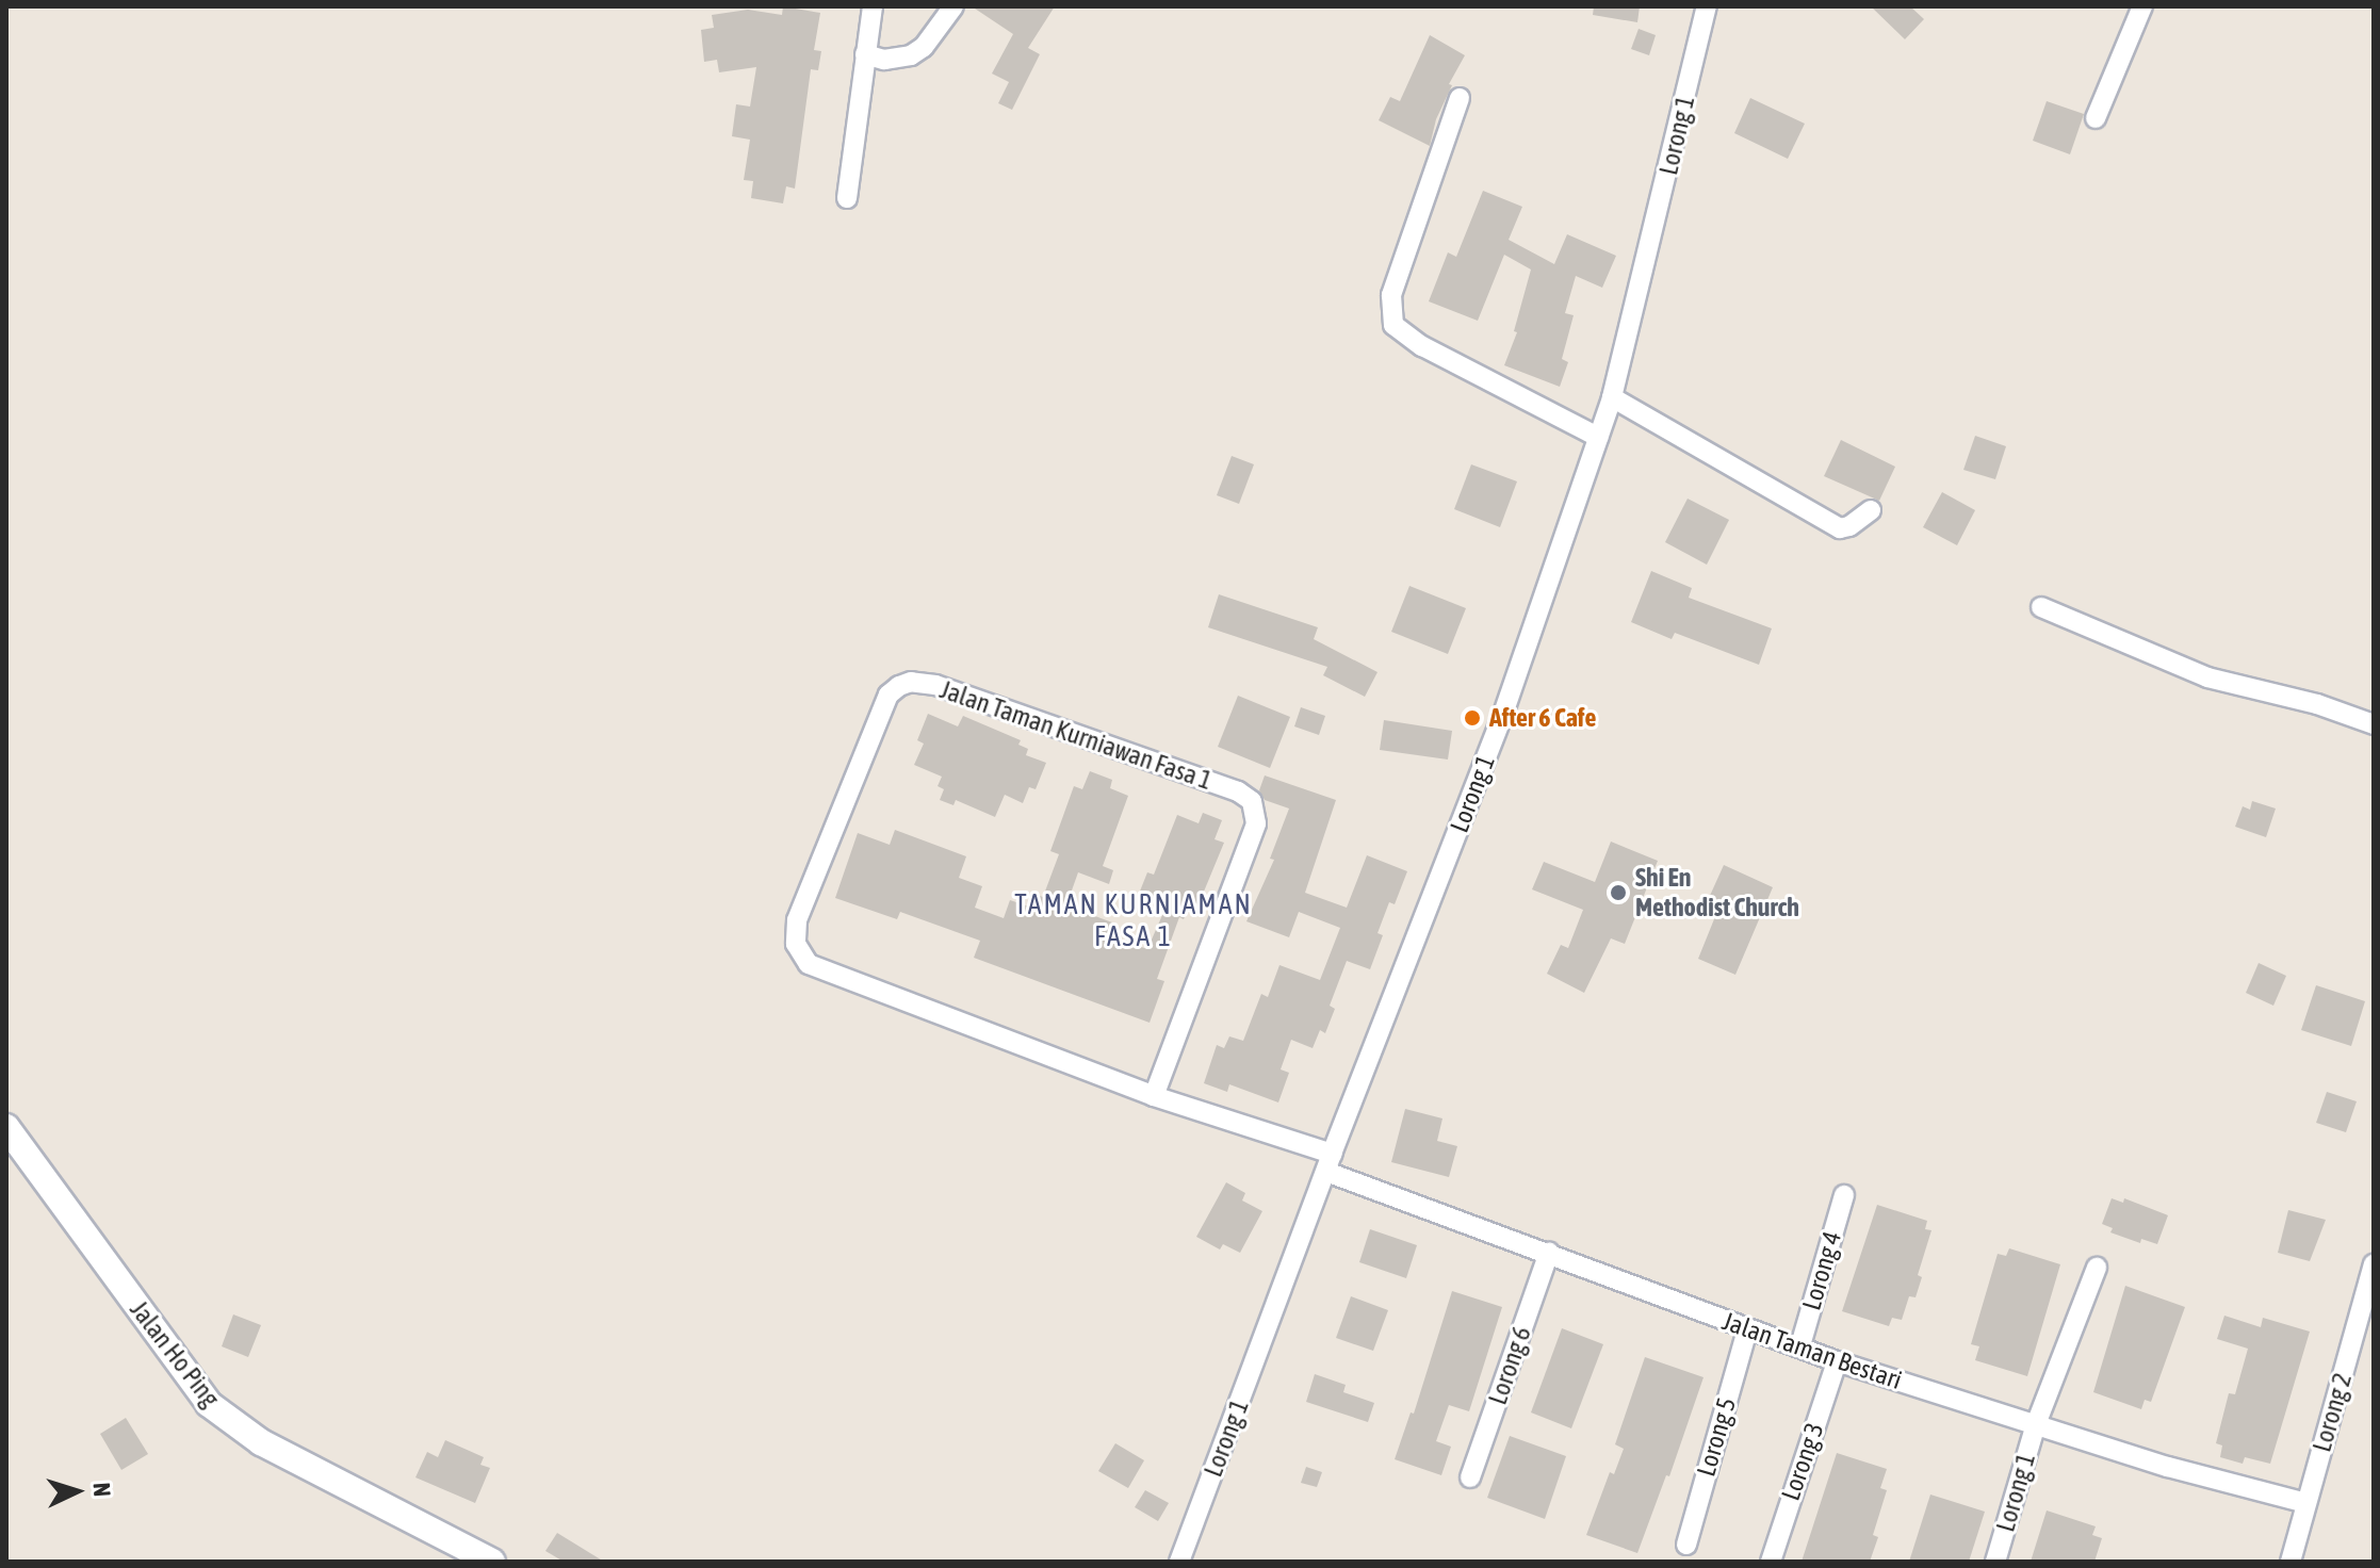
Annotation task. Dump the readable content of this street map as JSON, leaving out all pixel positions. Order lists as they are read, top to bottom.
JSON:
{
  "streets": {
    "street": [
      "Lorong 1",
      "Jalan Taman Kurniawan Fasa 1",
      "Lorong 4",
      "Jalan Taman Bestari",
      "Jalan Ho Ping",
      "Lorong 6",
      "Lorong 2",
      "Lorong 5",
      "Lorong 3"
    ]
  },
  "crossings": [
    ["Lorong 1", "Jalan Taman Kurniawan Fasa 1"],
    ["Lorong 1", "Jalan Taman Bestari"],
    ["Jalan Taman Kurniawan Fasa 1", "Jalan Taman Bestari"],
    ["Lorong 4", "Jalan Taman Bestari"],
    ["Jalan Taman Bestari", "Lorong 6"],
    ["Jalan Taman Bestari", "Lorong 2"],
    ["Jalan Taman Bestari", "Lorong 5"],
    ["Jalan Taman Bestari", "Lorong 3"]
  ],
  "districts": ["TAMAN KURNIAMAN FASA 1"],
  "places": ["After 6 Cafe", "Shi En Methodist Church"],
  "north": "right"
}
